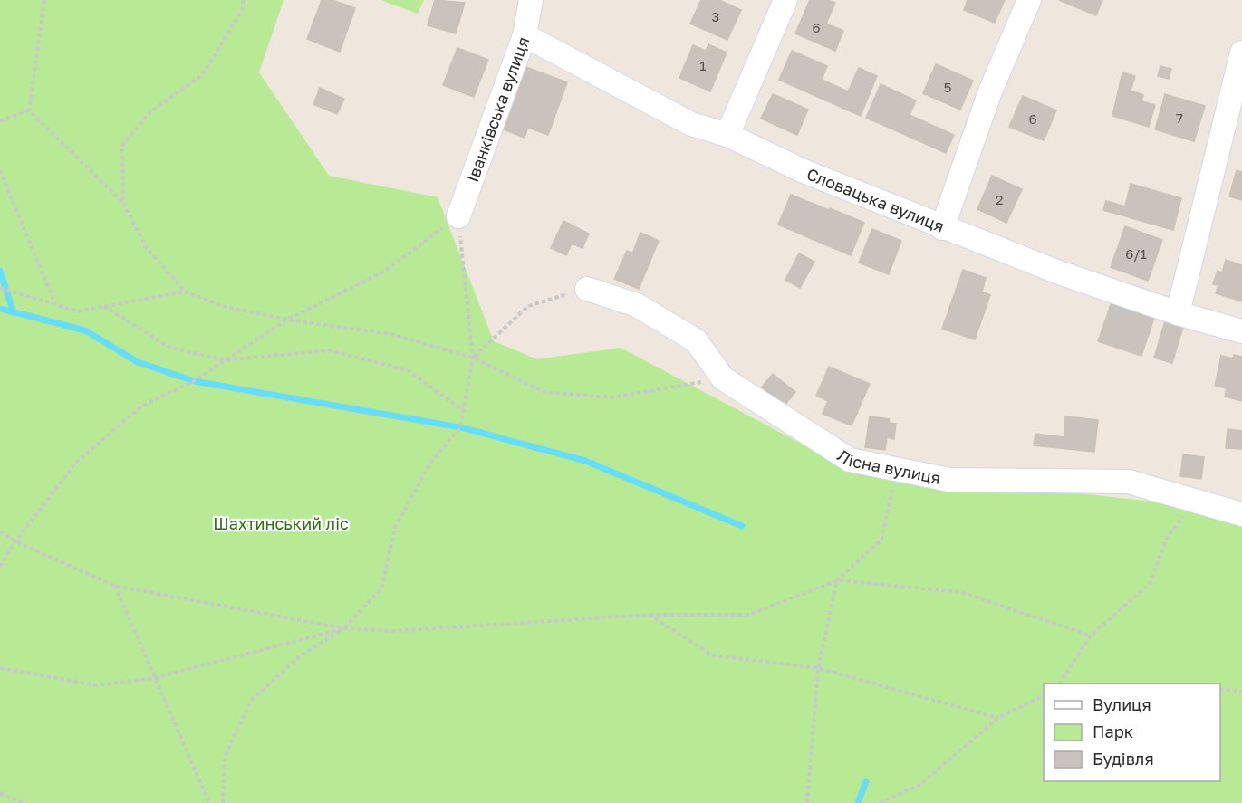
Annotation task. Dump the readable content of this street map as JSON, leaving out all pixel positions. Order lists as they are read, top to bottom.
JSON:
{
  "streets": {
    "street": ["Іванківська вулиця", "Словацька вулиця", "Лісна вулиця"]
  },
  "crossings": [
    ["Іванківська вулиця", "Словацька вулиця"]
  ],
  "parks": ["Шахтинський ліс"],
  "house_numbers": [
    "3",
    "6",
    "1",
    "5",
    "7",
    "6",
    "2",
    "6/1"
  ],
  "legend": ["Вулиця", "Парк", "Будівля"]
}
